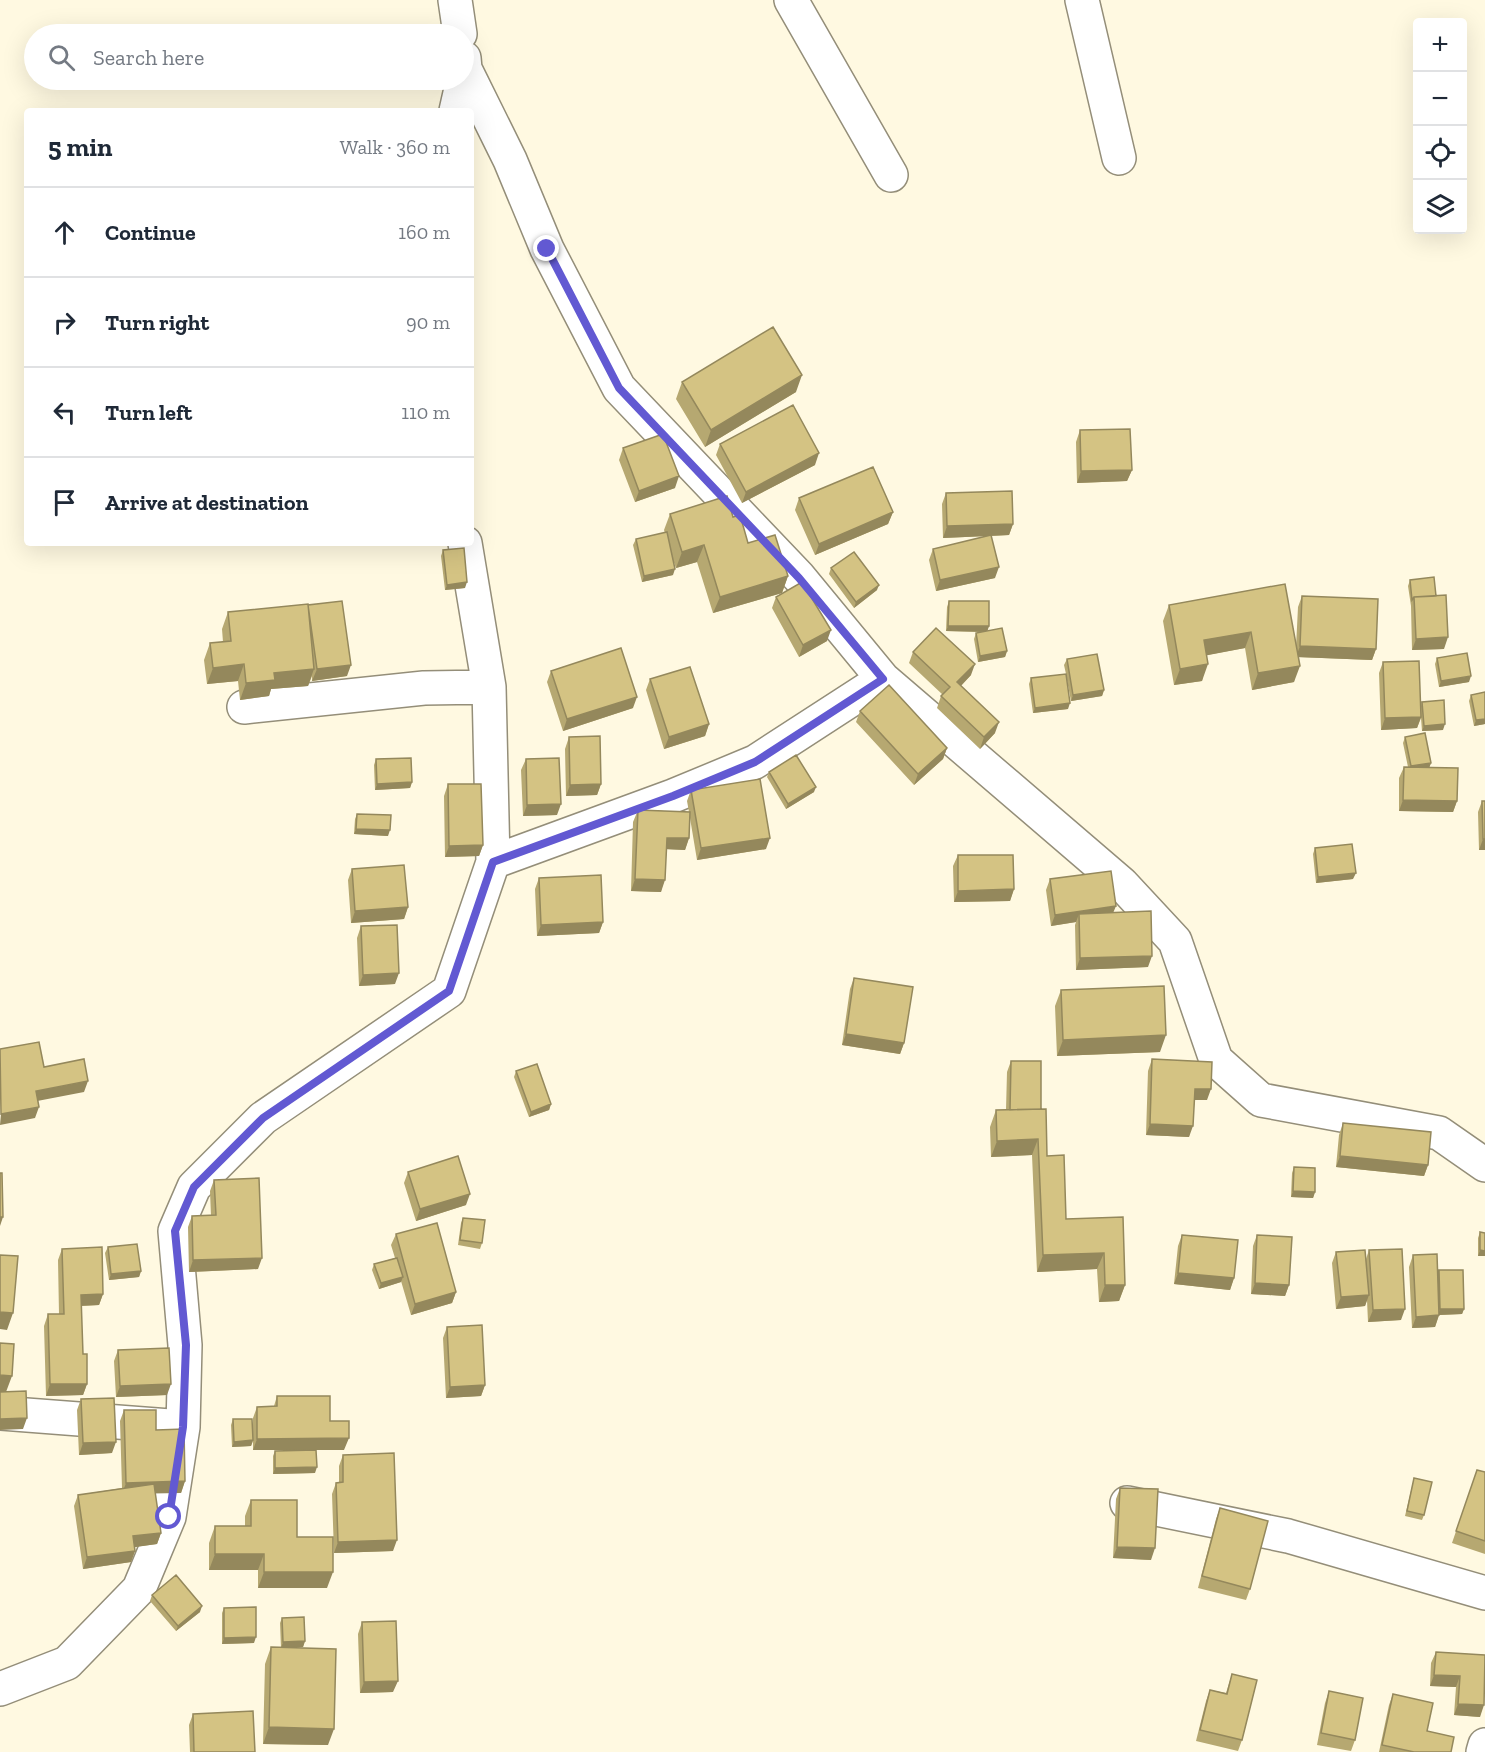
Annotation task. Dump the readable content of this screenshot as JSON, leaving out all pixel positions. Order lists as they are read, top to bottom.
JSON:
{
  "page": {
    "map_buttons": ["+", "−"],
    "search": "Search here",
    "heading": ["5 min", "Walk · 360 m"],
    "list": [
      ["Continue", "160 m"],
      ["Turn right", "90 m"],
      ["Turn left", "110 m"],
      "Arrive at destination"
    ]
  }
}
